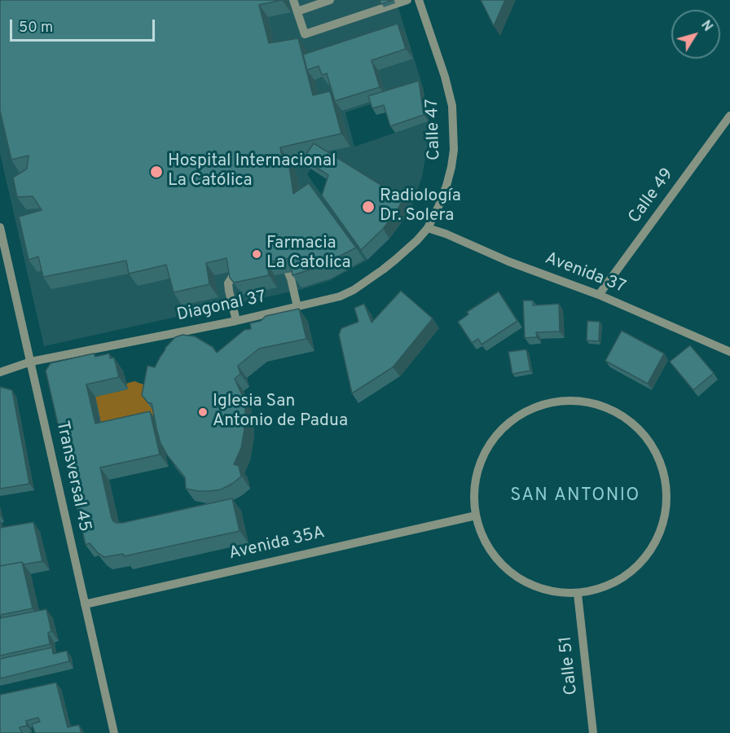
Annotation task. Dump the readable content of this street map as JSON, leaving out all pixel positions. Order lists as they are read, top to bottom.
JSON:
{
  "streets": {
    "street": [
      "Calle 47",
      "Calle 49",
      "Avenida 37",
      "Diagonal 37",
      "Transversal 45",
      "Avenida 35A",
      "Calle 51"
    ]
  },
  "crossings": [
    ["Calle 47", "Avenida 37"],
    ["Calle 47", "Diagonal 37"],
    ["Calle 49", "Avenida 37"],
    ["Avenida 37", "Diagonal 37"],
    ["Diagonal 37", "Transversal 45"],
    ["Transversal 45", "Avenida 35A"]
  ],
  "districts": ["SAN ANTONIO"],
  "places": [
    "Hospital Internacional La Católica",
    "Radiología Dr. Solera",
    "Farmacia La Catolica",
    "Iglesia San Antonio de Padua"
  ],
  "scale_bar": "50 m",
  "north": "top right"
}
